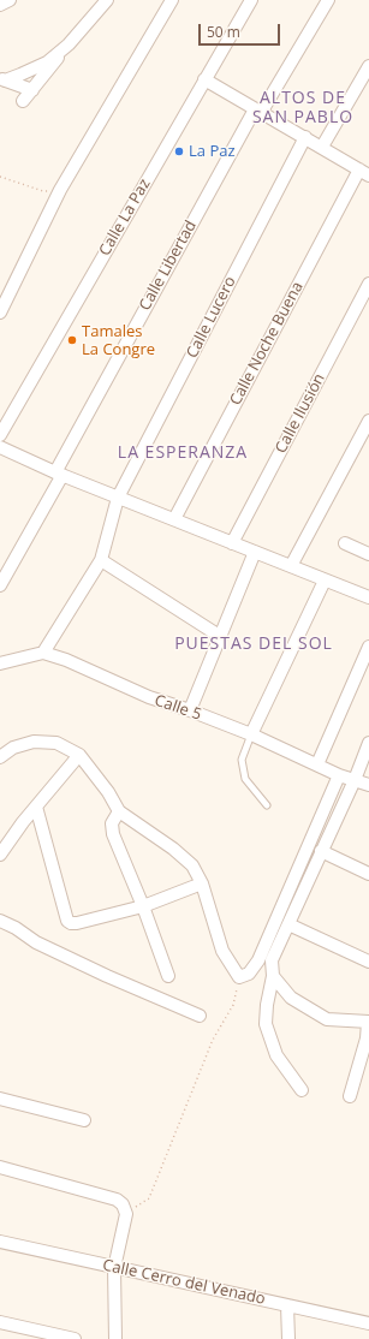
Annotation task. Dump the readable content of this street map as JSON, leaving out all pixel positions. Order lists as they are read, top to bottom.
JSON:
{
  "streets": {
    "street": [
      "Calle La Paz",
      "Calle Libertad",
      "Calle Lucero",
      "Calle Noche Buena",
      "Calle Ilusión",
      "Calle 5",
      "Calle Cerro del Venado"
    ]
  },
  "crossings": [
    ["Calle Lucero", "Calle 5"]
  ],
  "districts": ["ALTOS DE SAN PABLO", "LA ESPERANZA", "PUESTAS DEL SOL"],
  "places": ["La Paz", "Tamales La Congre"],
  "scale_bar": "50 m"
}
